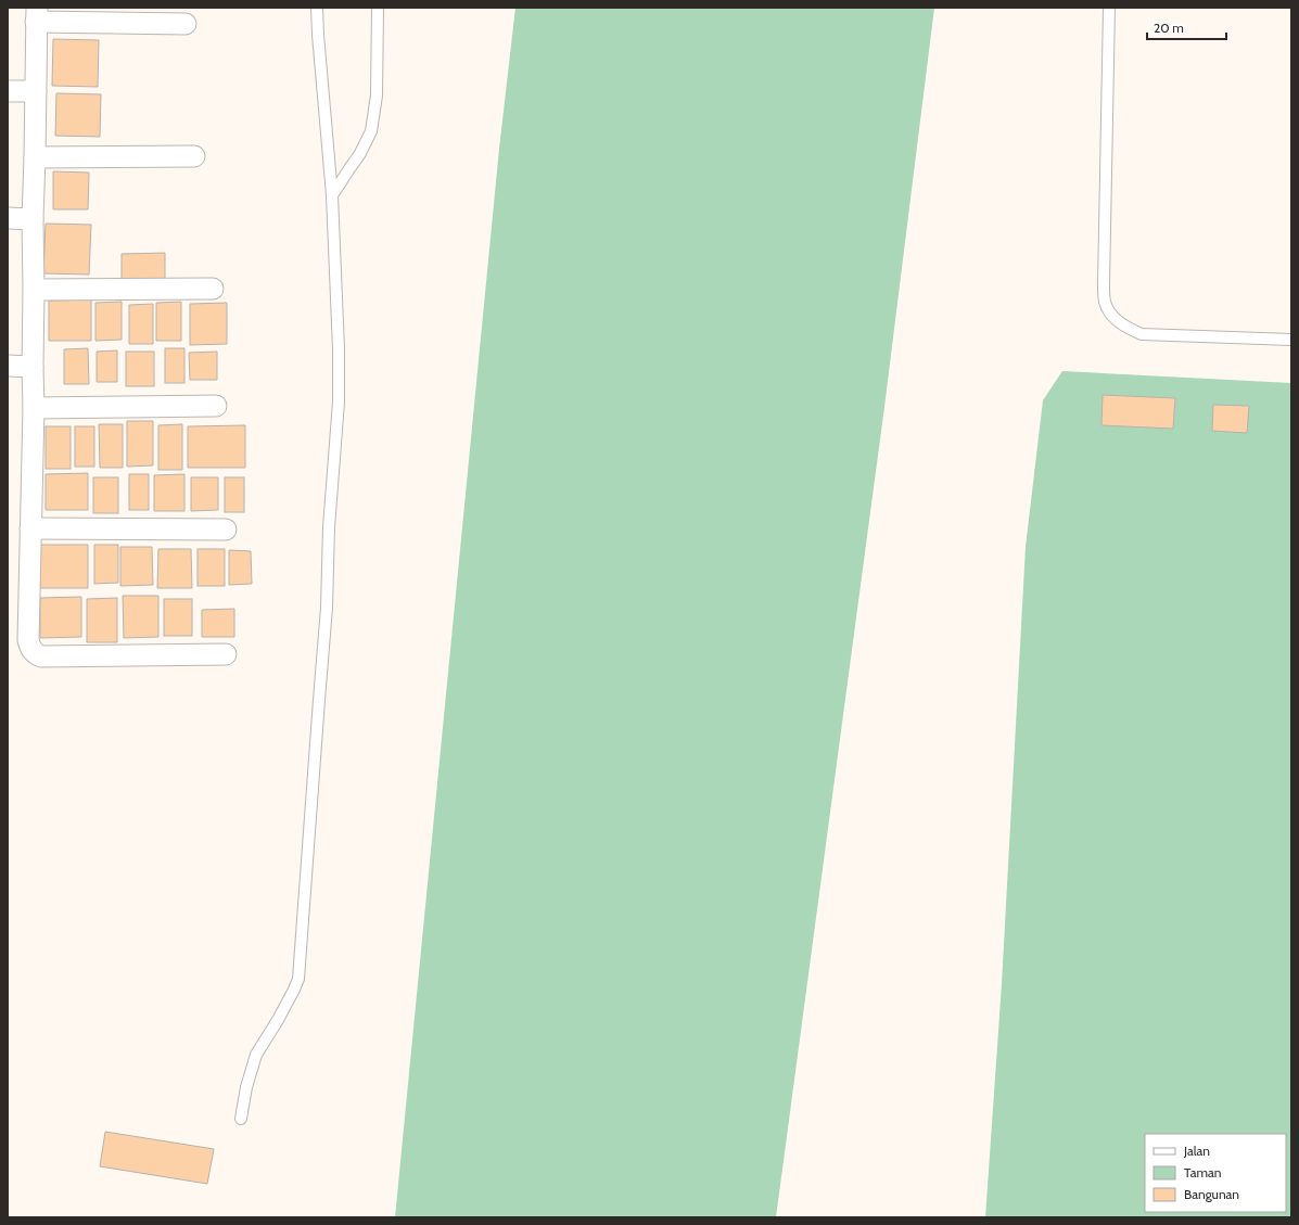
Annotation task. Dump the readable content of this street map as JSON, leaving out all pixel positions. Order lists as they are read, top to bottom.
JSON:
{
  "legend": ["Jalan", "Taman", "Bangunan"],
  "scale_bar": "20 m"
}
